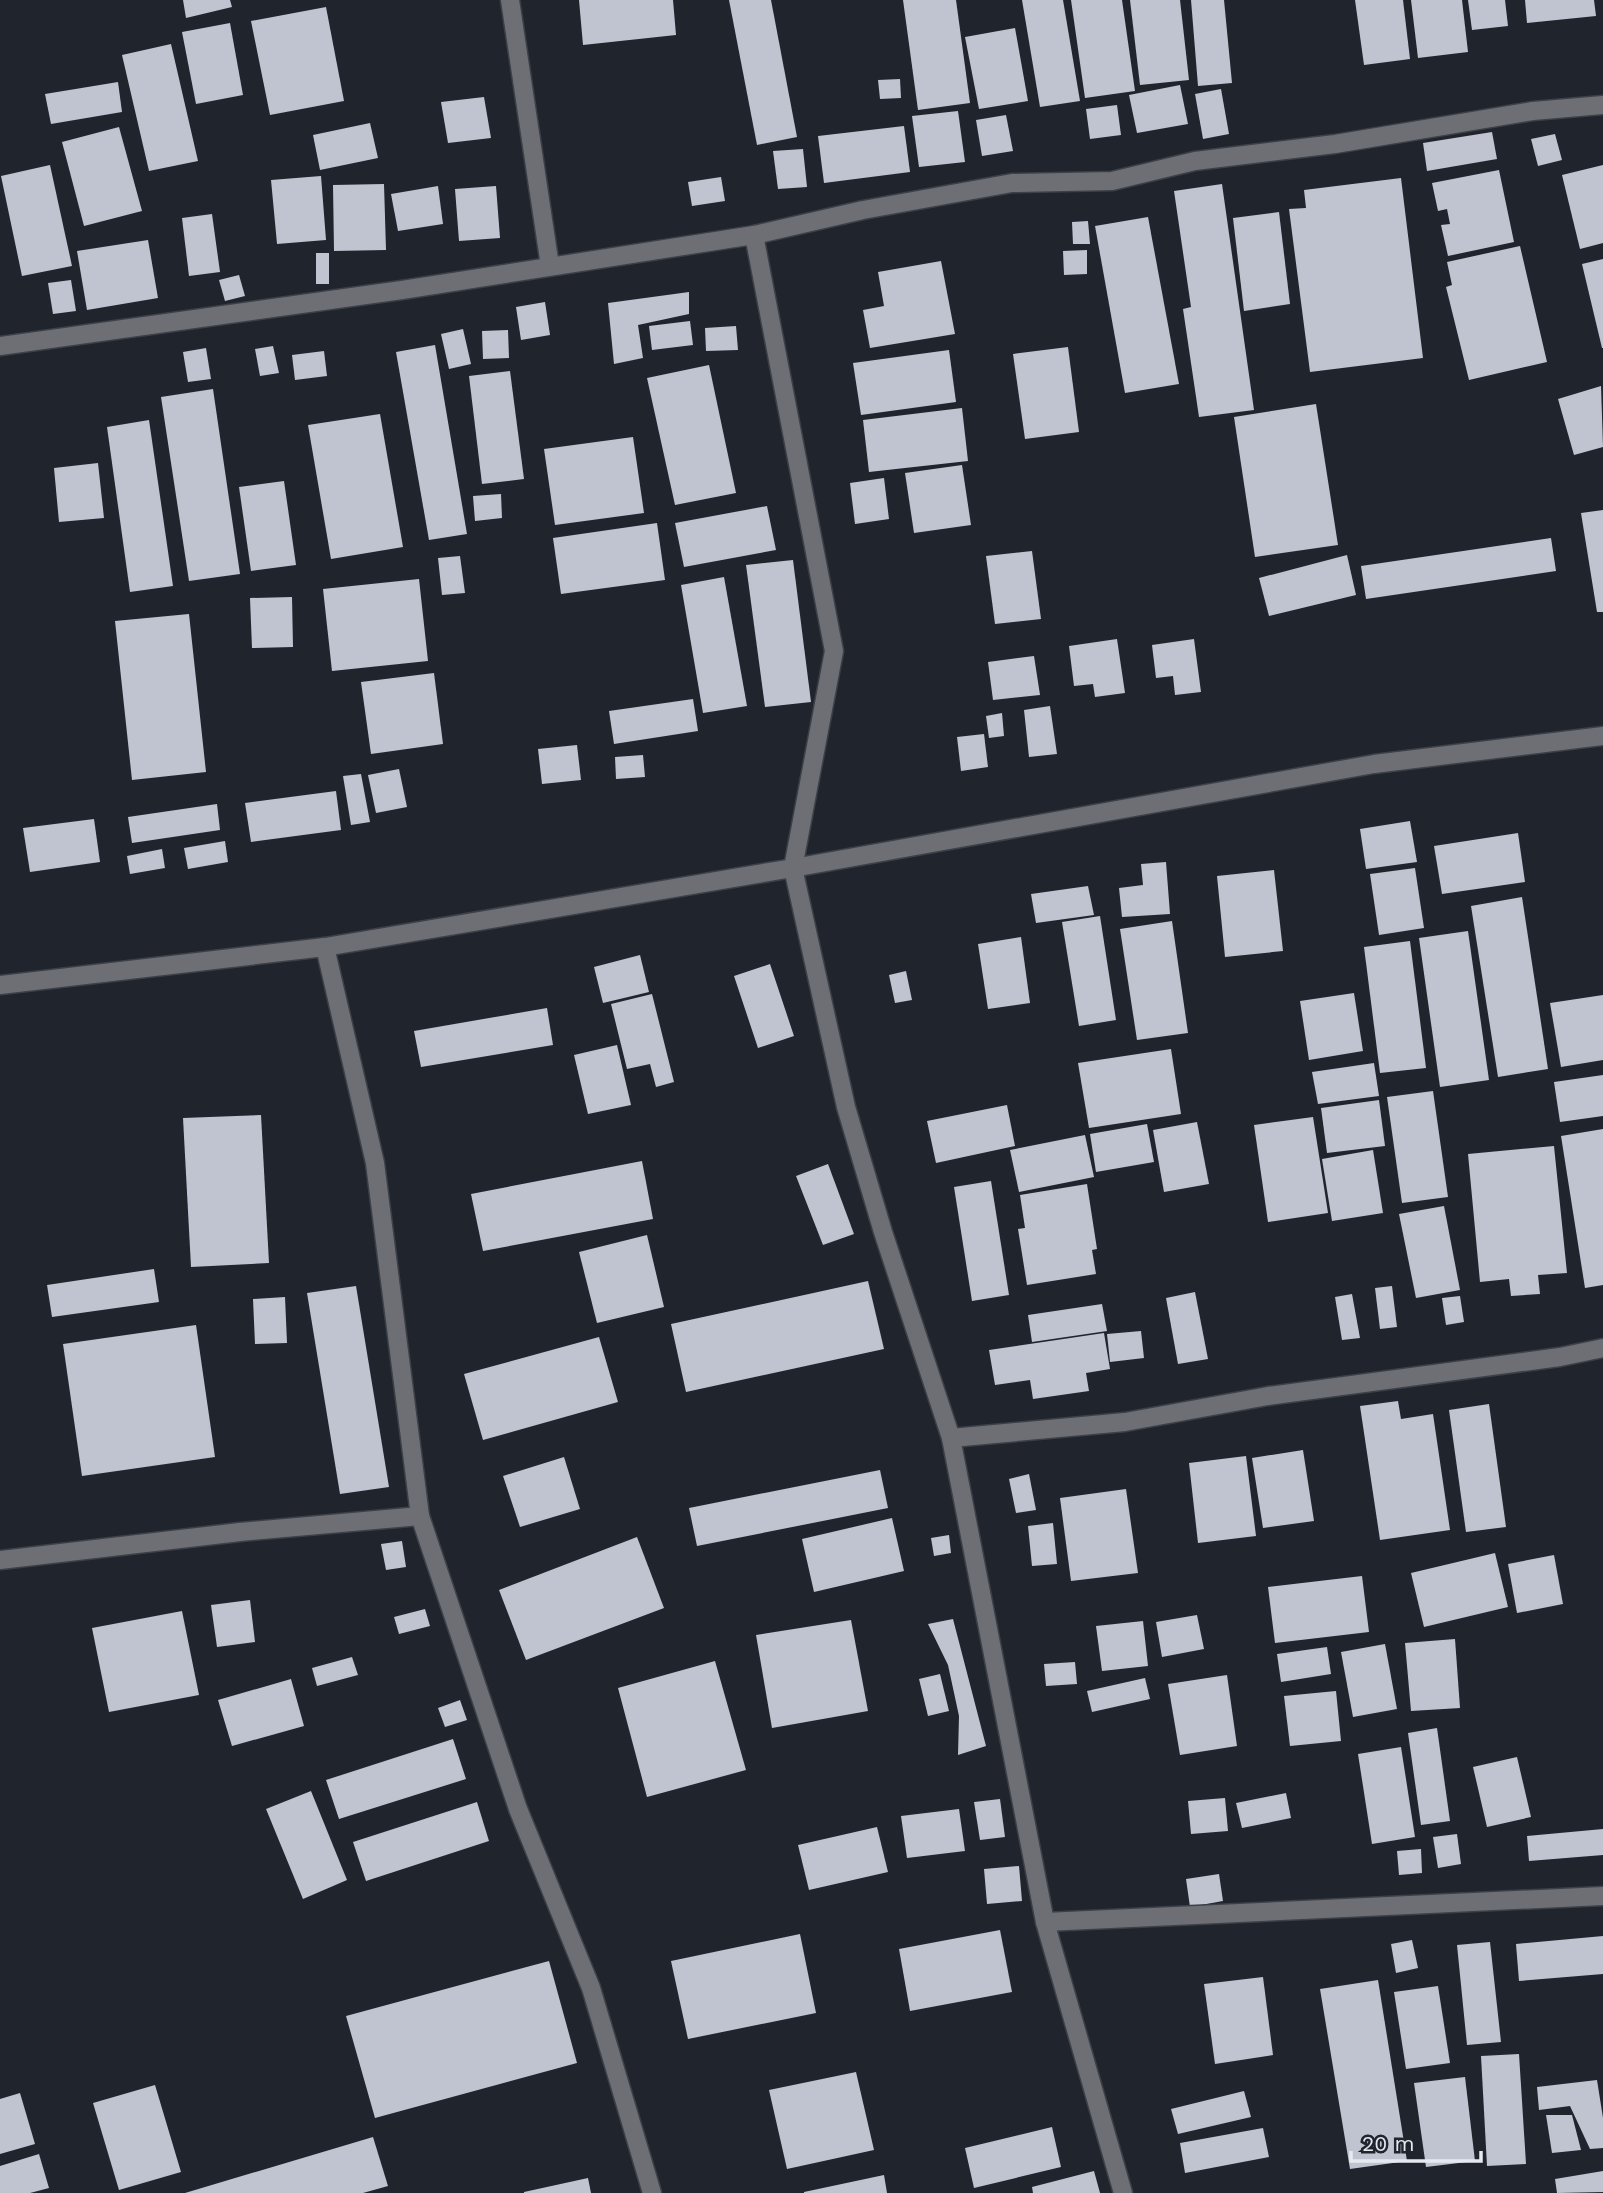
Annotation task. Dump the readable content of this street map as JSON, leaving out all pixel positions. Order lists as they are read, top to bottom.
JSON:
{
  "scale_bar": "20 m"
}
